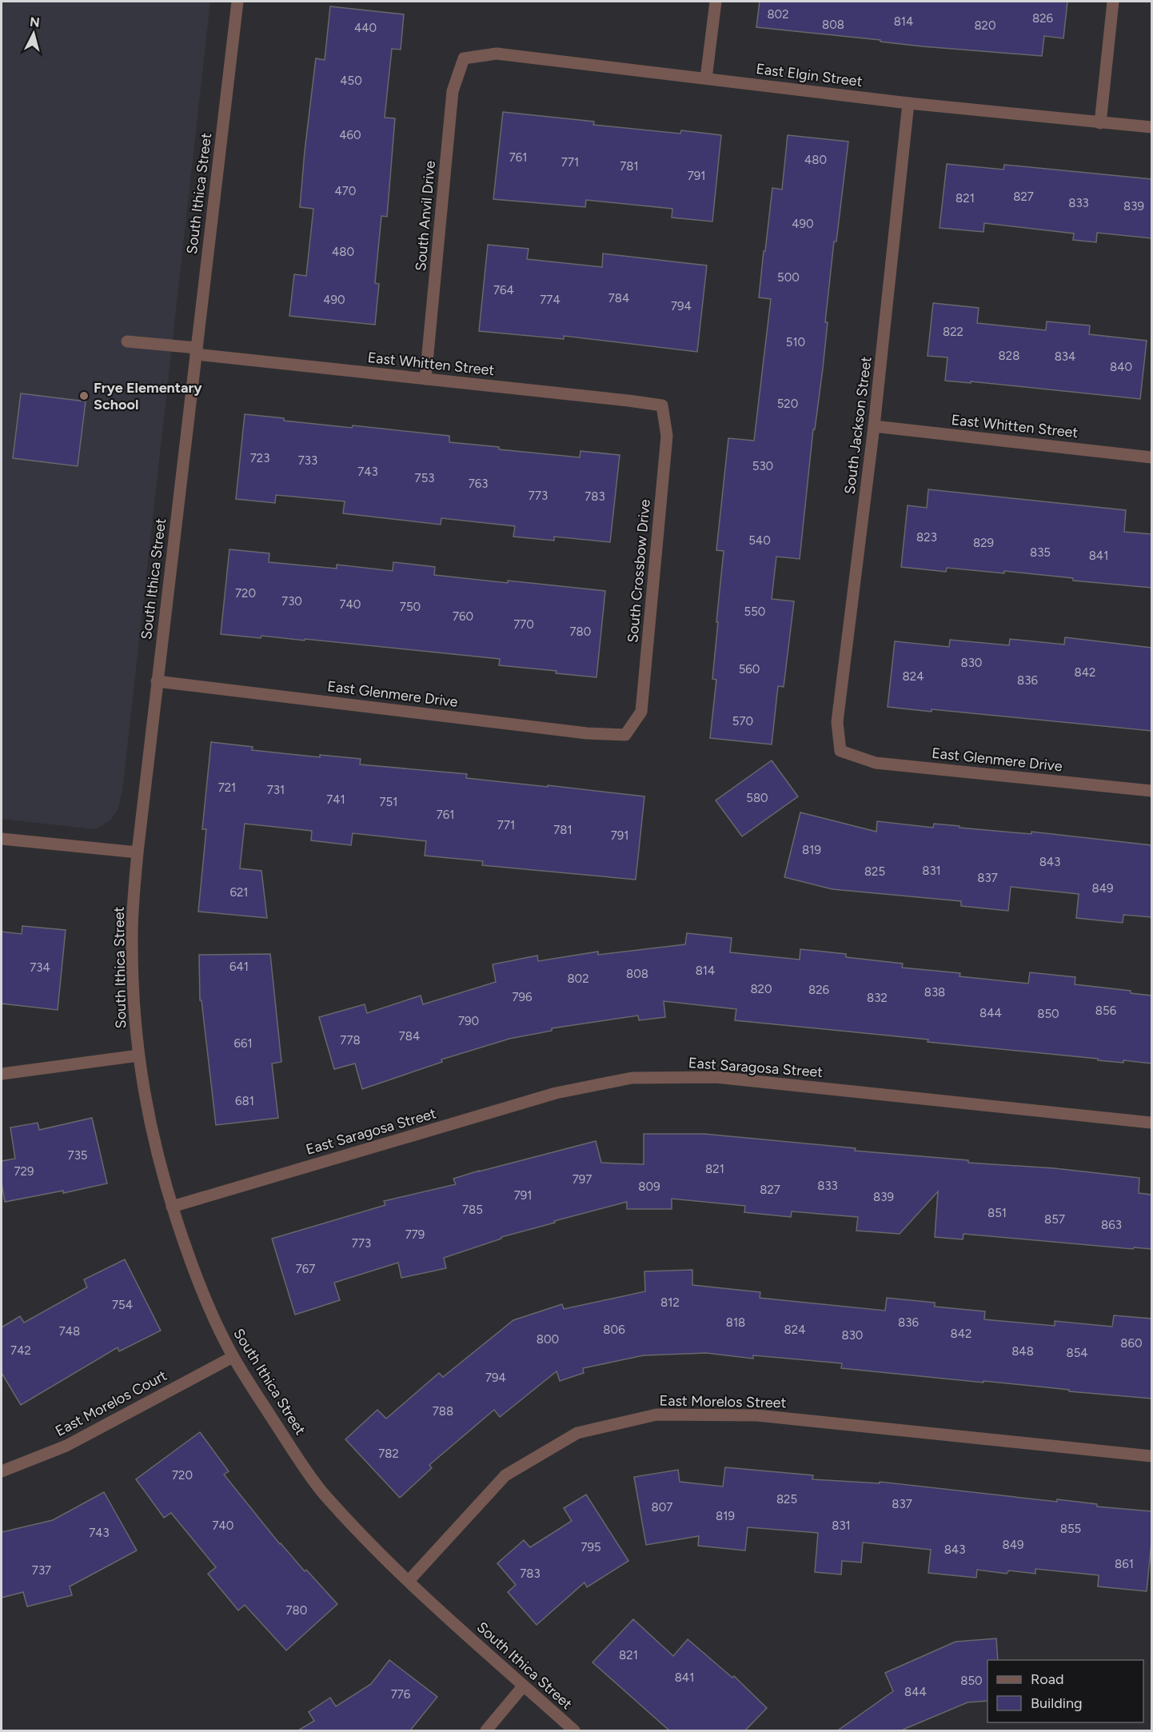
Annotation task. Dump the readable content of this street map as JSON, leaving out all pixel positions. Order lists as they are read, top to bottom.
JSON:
{
  "streets": {
    "street": [
      "East Elgin Street",
      "South Ithica Street",
      "South Anvil Drive",
      "East Whitten Street",
      "South Jackson Street",
      "South Crossbow Drive",
      "East Glenmere Drive",
      "East Saragosa Street",
      "East Morelos Street",
      "East Morelos Court"
    ]
  },
  "crossings": [
    ["East Elgin Street", "South Anvil Drive"],
    ["East Elgin Street", "South Jackson Street"],
    ["South Ithica Street", "East Whitten Street"],
    ["South Ithica Street", "East Glenmere Drive"],
    ["South Ithica Street", "East Saragosa Street"],
    ["South Ithica Street", "East Morelos Street"],
    ["South Ithica Street", "East Morelos Court"],
    ["South Anvil Drive", "East Whitten Street"],
    ["East Whitten Street", "South Jackson Street"],
    ["East Whitten Street", "South Crossbow Drive"],
    ["South Jackson Street", "East Glenmere Drive"],
    ["South Crossbow Drive", "East Glenmere Drive"]
  ],
  "places": ["Frye Elementary School"],
  "house_numbers": [
    "802",
    "826",
    "814",
    "808",
    "820",
    "440",
    "450",
    "460",
    "761",
    "480",
    "771",
    "781",
    "791",
    "470",
    "827",
    "821",
    "833",
    "839",
    "490",
    "480",
    "500",
    "764",
    "784",
    "490",
    "774",
    "794",
    "822",
    "510",
    "828",
    "834",
    "840",
    "520",
    "723",
    "733",
    "530",
    "743",
    "753",
    "763",
    "773",
    "783",
    "823",
    "540",
    "829",
    "835",
    "841",
    "720",
    "730",
    "740",
    "750",
    "550",
    "760",
    "770",
    "780",
    "830",
    "560",
    "842",
    "824",
    "836",
    "570",
    "721",
    "731",
    "580",
    "741",
    "751",
    "761",
    "771",
    "781",
    "791",
    "819",
    "843",
    "831",
    "825",
    "837",
    "849",
    "621",
    "641",
    "734",
    "814",
    "808",
    "802",
    "820",
    "826",
    "838",
    "796",
    "832",
    "856",
    "844",
    "850",
    "790",
    "784",
    "778",
    "661",
    "681",
    "735",
    "821",
    "729",
    "797",
    "833",
    "809",
    "827",
    "791",
    "839",
    "785",
    "851",
    "857",
    "863",
    "779",
    "773",
    "767",
    "812",
    "754",
    "818",
    "836",
    "806",
    "824",
    "748",
    "842",
    "830",
    "800",
    "860",
    "742",
    "848",
    "854",
    "794",
    "788",
    "782",
    "720",
    "825",
    "837",
    "807",
    "819",
    "740",
    "831",
    "855",
    "743",
    "849",
    "795",
    "843",
    "861",
    "737",
    "783",
    "780",
    "821",
    "841",
    "850",
    "844",
    "776"
  ],
  "legend": ["Road", "Building"],
  "north": "top"
}
